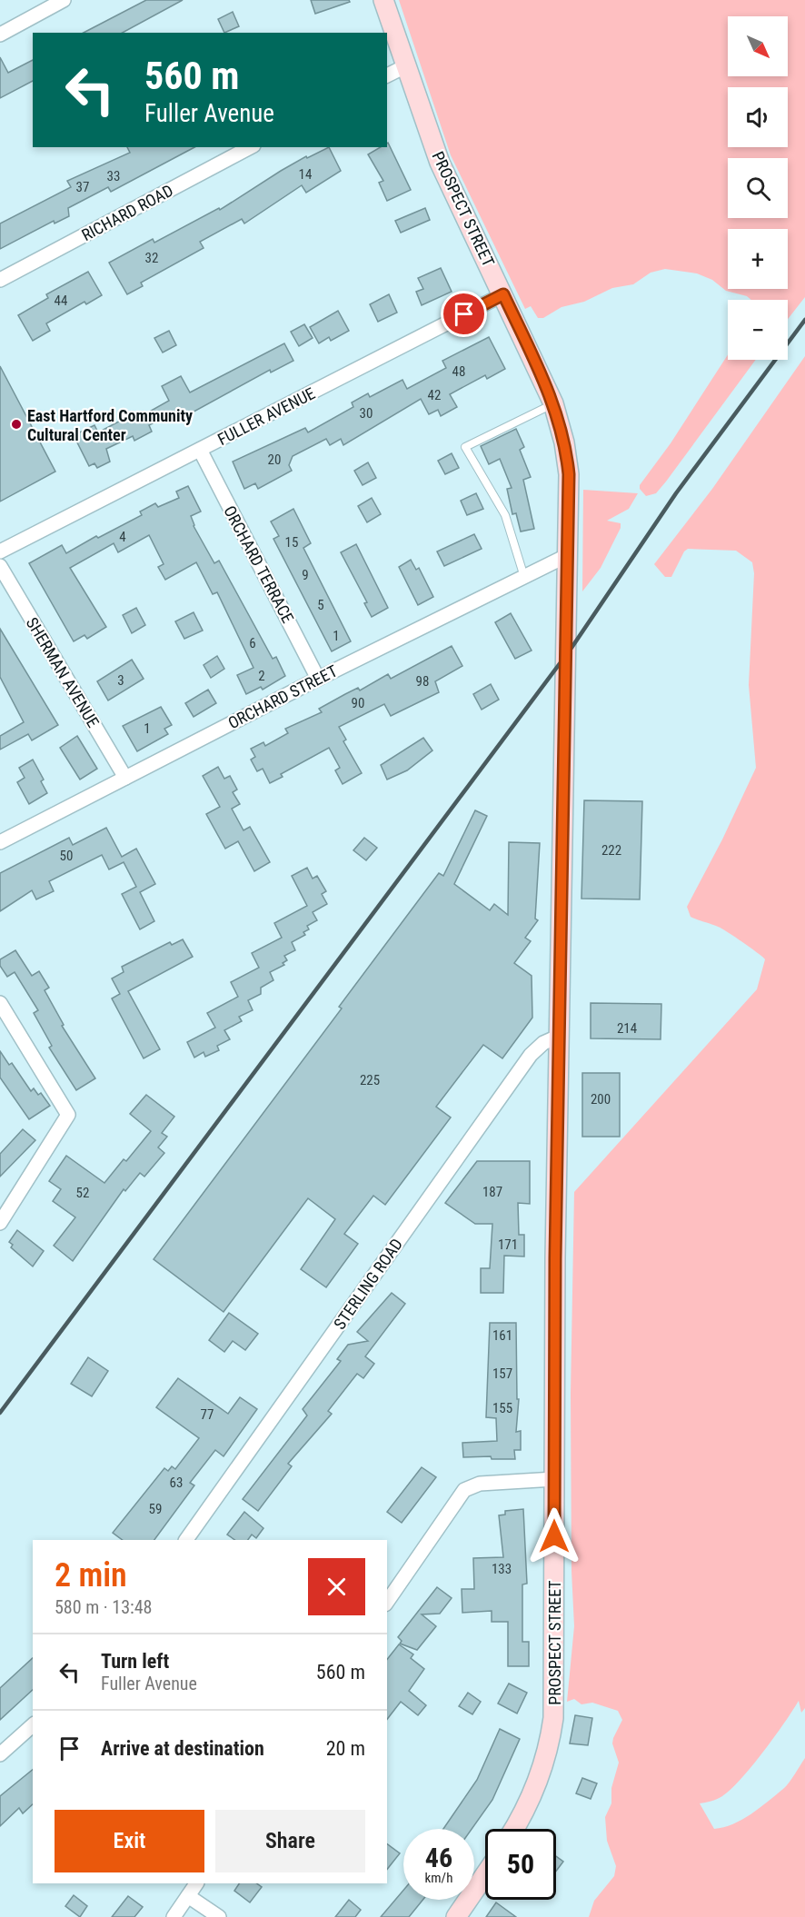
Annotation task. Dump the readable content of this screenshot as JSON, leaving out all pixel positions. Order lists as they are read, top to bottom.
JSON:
{
  "streets": {
    "main road": ["PROSPECT STREET"],
    "street": [
      "RICHARD ROAD",
      "FULLER AVENUE",
      "ORCHARD TERRACE",
      "SHERMAN AVENUE",
      "ORCHARD STREET",
      "STERLING ROAD"
    ]
  },
  "crossings": [
    ["PROSPECT STREET", "FULLER AVENUE"],
    ["PROSPECT STREET", "ORCHARD STREET"],
    ["PROSPECT STREET", "STERLING ROAD"],
    ["FULLER AVENUE", "ORCHARD TERRACE"],
    ["ORCHARD TERRACE", "ORCHARD STREET"],
    ["SHERMAN AVENUE", "ORCHARD STREET"]
  ],
  "places": ["East Hartford Community Cultural Center"],
  "house_numbers": [
    "14",
    "33",
    "37",
    "32",
    "44",
    "48",
    "42",
    "30",
    "20",
    "4",
    "15",
    "9",
    "5",
    "1",
    "6",
    "2",
    "3",
    "98",
    "90",
    "1",
    "222",
    "50",
    "214",
    "225",
    "200",
    "187",
    "52",
    "171",
    "161",
    "157",
    "155",
    "77",
    "63",
    "59",
    "133"
  ],
  "north": "bottom right",
  "page": {
    "map_buttons": ["+", "−"],
    "turn": ["560 m", "Fuller Avenue"],
    "heading": ["2 min", "580 m · 13:48"],
    "list": [
      {
        "name": "Turn left",
        "note": "Fuller Avenue",
        "value": "560 m"
      },
      {
        "name": "Arrive at destination",
        "value": "20 m"
      }
    ],
    "buttons": ["Exit", "Share"],
    "speed": "46 km/h",
    "limit": "50"
  }
}
